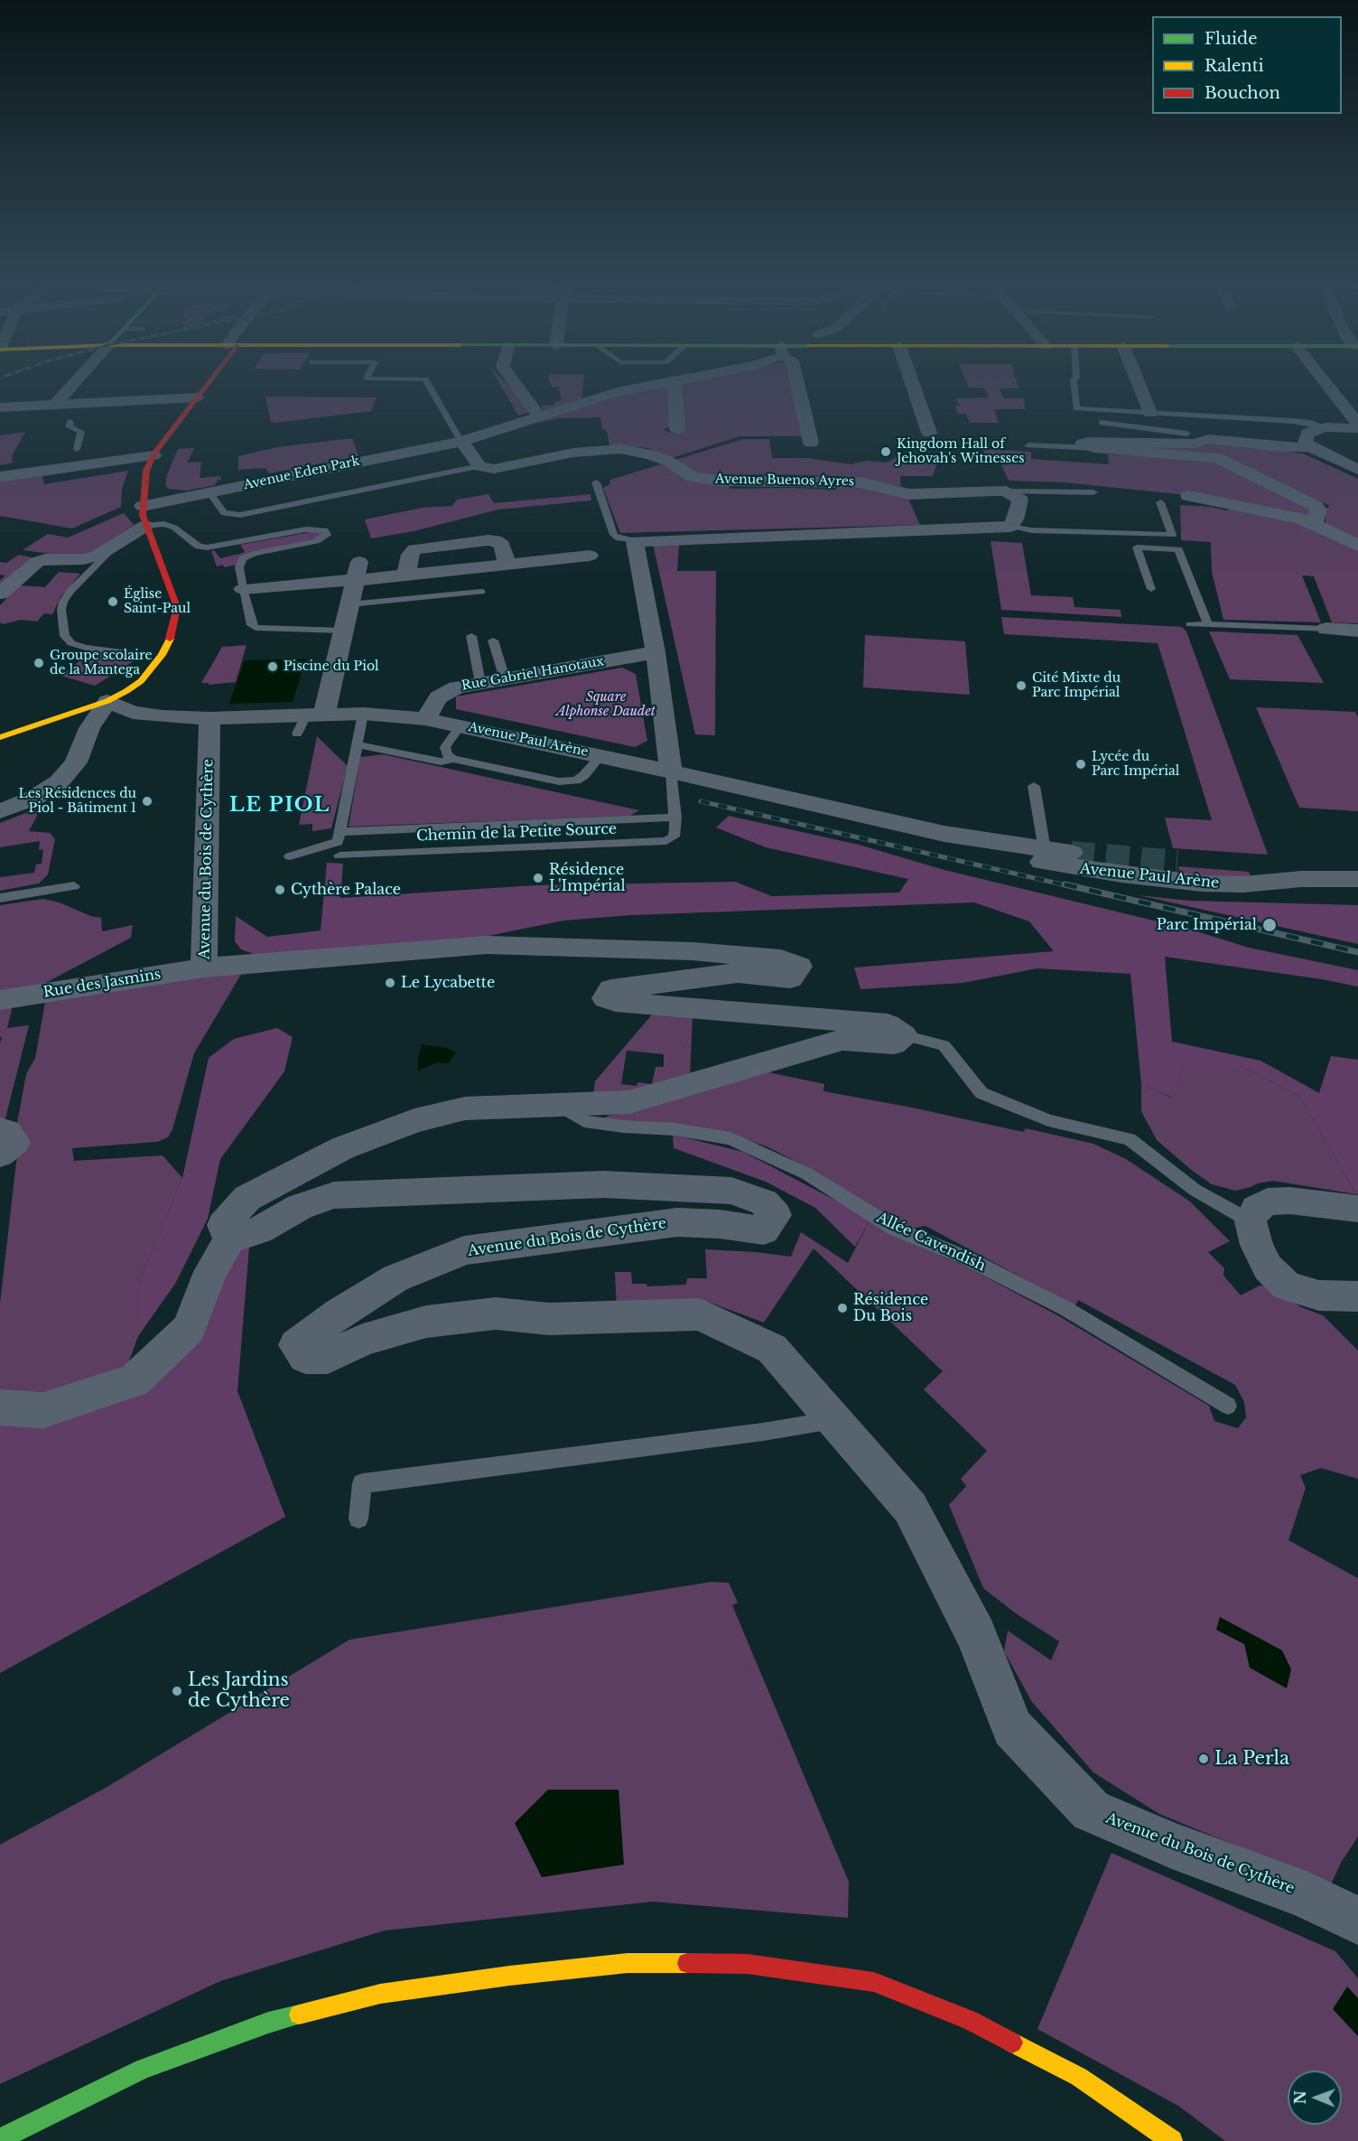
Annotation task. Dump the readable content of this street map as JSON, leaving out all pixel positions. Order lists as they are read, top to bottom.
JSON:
{
  "streets": {
    "street": [
      "Avenue Eden Park",
      "Avenue Buenos Ayres",
      "Rue Gabriel Hanotaux",
      "Avenue Paul Arène",
      "Avenue du Bois de Cythère",
      "Rue des Jasmins"
    ],
    "lane": ["Chemin de la Petite Source", "Allée Cavendish"]
  },
  "crossings": [
    ["Rue Gabriel Hanotaux", "Avenue Paul Arène"],
    ["Avenue Paul Arène", "Chemin de la Petite Source"],
    ["Avenue Paul Arène", "Avenue du Bois de Cythère"],
    ["Avenue du Bois de Cythère", "Rue des Jasmins"]
  ],
  "districts": ["LE PIOL"],
  "parks": ["Square Alphonse Daudet"],
  "places": [
    "Kingdom Hall of Jehovah's Witnesses",
    "Église Saint-Paul",
    "Groupe scolaire de la Mantega",
    "Piscine du Piol",
    "Cité Mixte du Parc Impérial",
    "Lycée du Parc Impérial",
    "Les Résidences du Piol - Bâtiment 1",
    "Résidence L'Impérial",
    "Cythère Palace",
    "Parc Impérial",
    "Le Lycabette",
    "Résidence Du Bois",
    "Les Jardins de Cythère",
    "La Perla"
  ],
  "legend": ["Fluide", "Ralenti", "Bouchon"],
  "north": "left"
}
